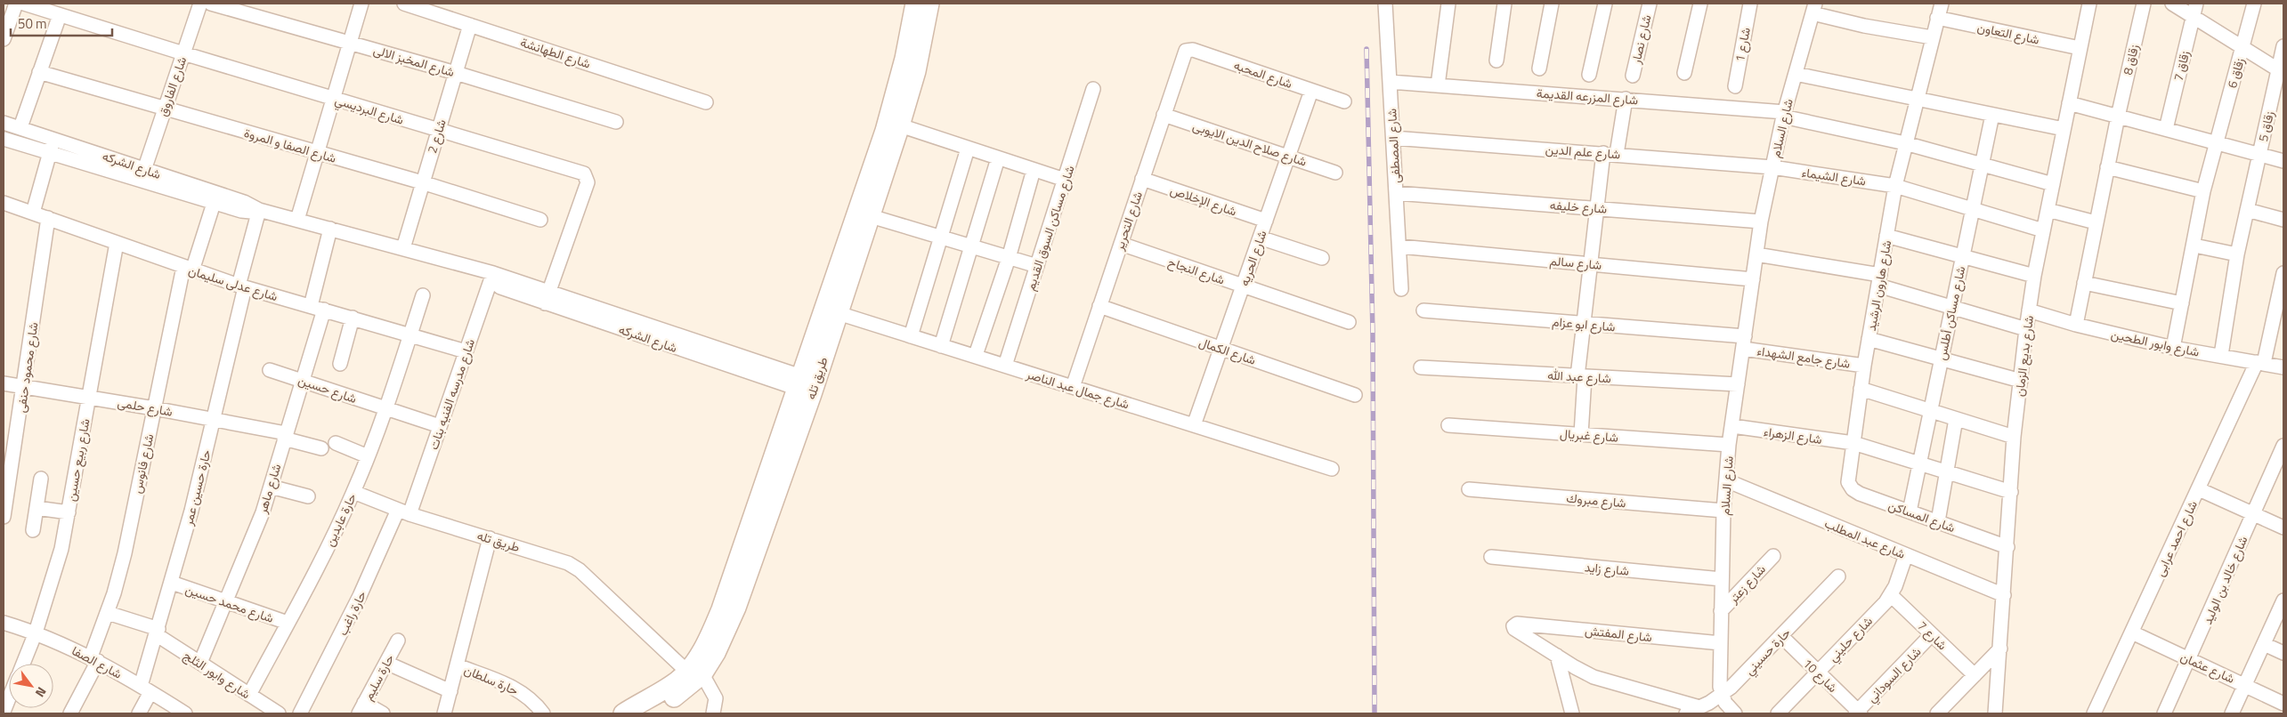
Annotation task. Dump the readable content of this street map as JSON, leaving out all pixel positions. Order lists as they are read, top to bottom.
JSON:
{
  "streets": {
    "main road": ["طريق تله"],
    "street": [
      "شارع التعاون",
      "شارع نصار",
      "شارع 1",
      "شارع الطهانشة",
      "زقاق 8",
      "شارع المخبز الالى",
      "زقاق 7",
      "زقاق 6",
      "شارع المحبه",
      "شارع الفاروق",
      "شارع المزرعه القديمة",
      "شارع البرديسي",
      "زقاق 5",
      "شارع السلام",
      "شارع 2",
      "شارع صلاح الدين الايوبى",
      "شارع الصفا و المروة",
      "شارع المصطفى",
      "شارع علم الدين",
      "شارع الشركه",
      "شارع الشيماء",
      "شارع الإخلاص",
      "شارع خليفه",
      "شارع التحرير",
      "شارع مساكن السوق القديم",
      "شارع الحريه",
      "شارع سالم",
      "شارع النجاح",
      "شارع عدلى سليمان",
      "شارع هارون الرشيد",
      "شارع مساكن أطلس",
      "شارع ابو عزام",
      "شارع وابور الطحين",
      "شارع الكمال",
      "شارع بديع الزمان",
      "شارع جامع الشهداء",
      "شارع محمود حنفى",
      "شارع عبد الله",
      "شارع حسين",
      "شارع جمال عبد الناصر",
      "شارع مدرسه الفنيه بنات",
      "شارع حلمى",
      "شارع غبريال",
      "شارع الزهراء",
      "شارع ربيع حسين",
      "شارع فانوس",
      "حارة حسين عمر",
      "شارع ماهر",
      "شارع مبروك",
      "شارع المساكن",
      "حارة عابدين",
      "شارع عبد المطلب",
      "شارع احمد عرابى",
      "شارع زايد",
      "شارع خالد بن الوليد",
      "شارع زعتر",
      "شارع محمد حسين",
      "حارة راغب",
      "شارع المفتش",
      "شارع 7",
      "شارع حليني",
      "حارة حسيني",
      "شارع الصفا",
      "شارع عثمان",
      "شارع وابور الثلج",
      "شارع السوداني",
      "شارع 10",
      "حارة سليم",
      "حارة سلطان"
    ]
  },
  "crossings": [
    ["شارع التعاون", "شارع بديع الزمان"],
    ["شارع الطهانشة", "شارع 2"],
    ["زقاق 8", "شارع وابور الطحين"],
    ["شارع المخبز الالى", "شارع 2"],
    ["زقاق 6", "شارع وابور الطحين"],
    ["شارع المحبه", "شارع التحرير"],
    ["شارع المحبه", "شارع الحريه"],
    ["شارع الفاروق", "شارع البرديسي"],
    ["شارع الفاروق", "شارع الصفا و المروة"],
    ["شارع الفاروق", "شارع الشركه"],
    ["شارع المزرعه القديمة", "شارع السلام"],
    ["شارع المزرعه القديمة", "شارع المصطفى"],
    ["شارع المزرعه القديمة", "شارع هارون الرشيد"],
    ["شارع المزرعه القديمة", "شارع مساكن أطلس"],
    ["شارع المزرعه القديمة", "شارع بديع الزمان"],
    ["شارع البرديسي", "شارع 2"],
    ["شارع البرديسي", "شارع الشركه"],
    ["زقاق 5", "شارع وابور الطحين"],
    ["شارع السلام", "شارع علم الدين"],
    ["شارع السلام", "شارع الشيماء"],
    ["شارع السلام", "شارع خليفه"],
    ["شارع السلام", "شارع سالم"],
    ["شارع السلام", "شارع ابو عزام"],
    ["شارع السلام", "شارع جامع الشهداء"],
    ["شارع السلام", "شارع عبد الله"],
    ["شارع السلام", "شارع غبريال"],
    ["شارع السلام", "شارع الزهراء"],
    ["شارع السلام", "شارع مبروك"],
    ["شارع السلام", "شارع عبد المطلب"],
    ["شارع السلام", "شارع زايد"],
    ["شارع السلام", "شارع زعتر"],
    ["شارع السلام", "شارع المفتش"],
    ["شارع السلام", "حارة حسيني"],
    ["شارع 2", "شارع الصفا و المروة"],
    ["شارع 2", "شارع الشركه"],
    ["شارع صلاح الدين الايوبى", "شارع التحرير"],
    ["شارع صلاح الدين الايوبى", "شارع الحريه"],
    ["شارع المصطفى", "شارع علم الدين"],
    ["شارع المصطفى", "شارع خليفه"],
    ["شارع المصطفى", "شارع سالم"],
    ["شارع علم الدين", "شارع الشيماء"],
    ["شارع الشركه", "طريق تله"],
    ["شارع الشركه", "شارع مدرسه الفنيه بنات"],
    ["شارع الشركه", "شارع فانوس"],
    ["شارع الشركه", "حارة حسين عمر"],
    ["شارع الشركه", "شارع ماهر"],
    ["شارع الشيماء", "شارع هارون الرشيد"],
    ["شارع الشيماء", "شارع مساكن أطلس"],
    ["شارع الشيماء", "شارع بديع الزمان"],
    ["شارع الإخلاص", "شارع التحرير"],
    ["شارع الإخلاص", "شارع الحريه"],
    ["شارع التحرير", "شارع النجاح"],
    ["شارع التحرير", "شارع الكمال"],
    ["شارع التحرير", "شارع جمال عبد الناصر"],
    ["شارع مساكن السوق القديم", "شارع جمال عبد الناصر"],
    ["شارع الحريه", "شارع النجاح"],
    ["شارع الحريه", "شارع الكمال"],
    ["شارع الحريه", "شارع جمال عبد الناصر"],
    ["شارع عدلى سليمان", "شارع محمود حنفى"],
    ["شارع عدلى سليمان", "شارع مدرسه الفنيه بنات"],
    ["شارع عدلى سليمان", "شارع ربيع حسين"],
    ["شارع عدلى سليمان", "شارع فانوس"],
    ["شارع عدلى سليمان", "حارة حسين عمر"],
    ["شارع عدلى سليمان", "شارع ماهر"],
    ["شارع عدلى سليمان", "حارة عابدين"],
    ["شارع هارون الرشيد", "شارع جامع الشهداء"],
    ["شارع هارون الرشيد", "شارع الزهراء"],
    ["شارع هارون الرشيد", "شارع المساكن"],
    ["شارع مساكن أطلس", "شارع الزهراء"],
    ["شارع مساكن أطلس", "شارع المساكن"],
    ["شارع ابو عزام", "شارع جامع الشهداء"],
    ["شارع وابور الطحين", "شارع بديع الزمان"],
    ["شارع وابور الطحين", "شارع احمد عرابى"],
    ["شارع بديع الزمان", "شارع الزهراء"],
    ["شارع بديع الزمان", "شارع المساكن"],
    ["شارع بديع الزمان", "شارع عبد المطلب"],
    ["شارع محمود حنفى", "شارع حلمى"],
    ["طريق تله", "شارع جمال عبد الناصر"],
    ["طريق تله", "شارع مدرسه الفنيه بنات"],
    ["طريق تله", "حارة عابدين"],
    ["طريق تله", "حارة راغب"],
    ["شارع حسين", "شارع مدرسه الفنيه بنات"],
    ["شارع حسين", "شارع ماهر"],
    ["شارع حسين", "حارة عابدين"],
    ["شارع مدرسه الفنيه بنات", "حارة راغب"],
    ["شارع حلمى", "شارع ربيع حسين"],
    ["شارع حلمى", "شارع فانوس"],
    ["شارع حلمى", "حارة حسين عمر"],
    ["شارع حلمى", "شارع ماهر"],
    ["شارع ربيع حسين", "شارع الصفا"],
    ["شارع فانوس", "شارع الصفا"],
    ["شارع فانوس", "شارع وابور الثلج"],
    ["حارة حسين عمر", "شارع محمد حسين"],
    ["حارة حسين عمر", "شارع الصفا"],
    ["حارة حسين عمر", "شارع وابور الثلج"],
    ["شارع ماهر", "شارع محمد حسين"],
    ["شارع ماهر", "شارع وابور الثلج"],
    ["حارة عابدين", "شارع محمد حسين"],
    ["حارة عابدين", "شارع وابور الثلج"],
    ["شارع عبد المطلب", "شارع حليني"],
    ["شارع احمد عرابى", "شارع عثمان"],
    ["شارع خالد بن الوليد", "شارع عثمان"],
    ["شارع 7", "شارع حليني"],
    ["شارع 7", "شارع السوداني"],
    ["شارع حليني", "شارع 10"],
    ["حارة حسيني", "شارع 10"],
    ["شارع السوداني", "شارع 10"]
  ],
  "scale_bar": "50 m",
  "north": "bottom right"
}
